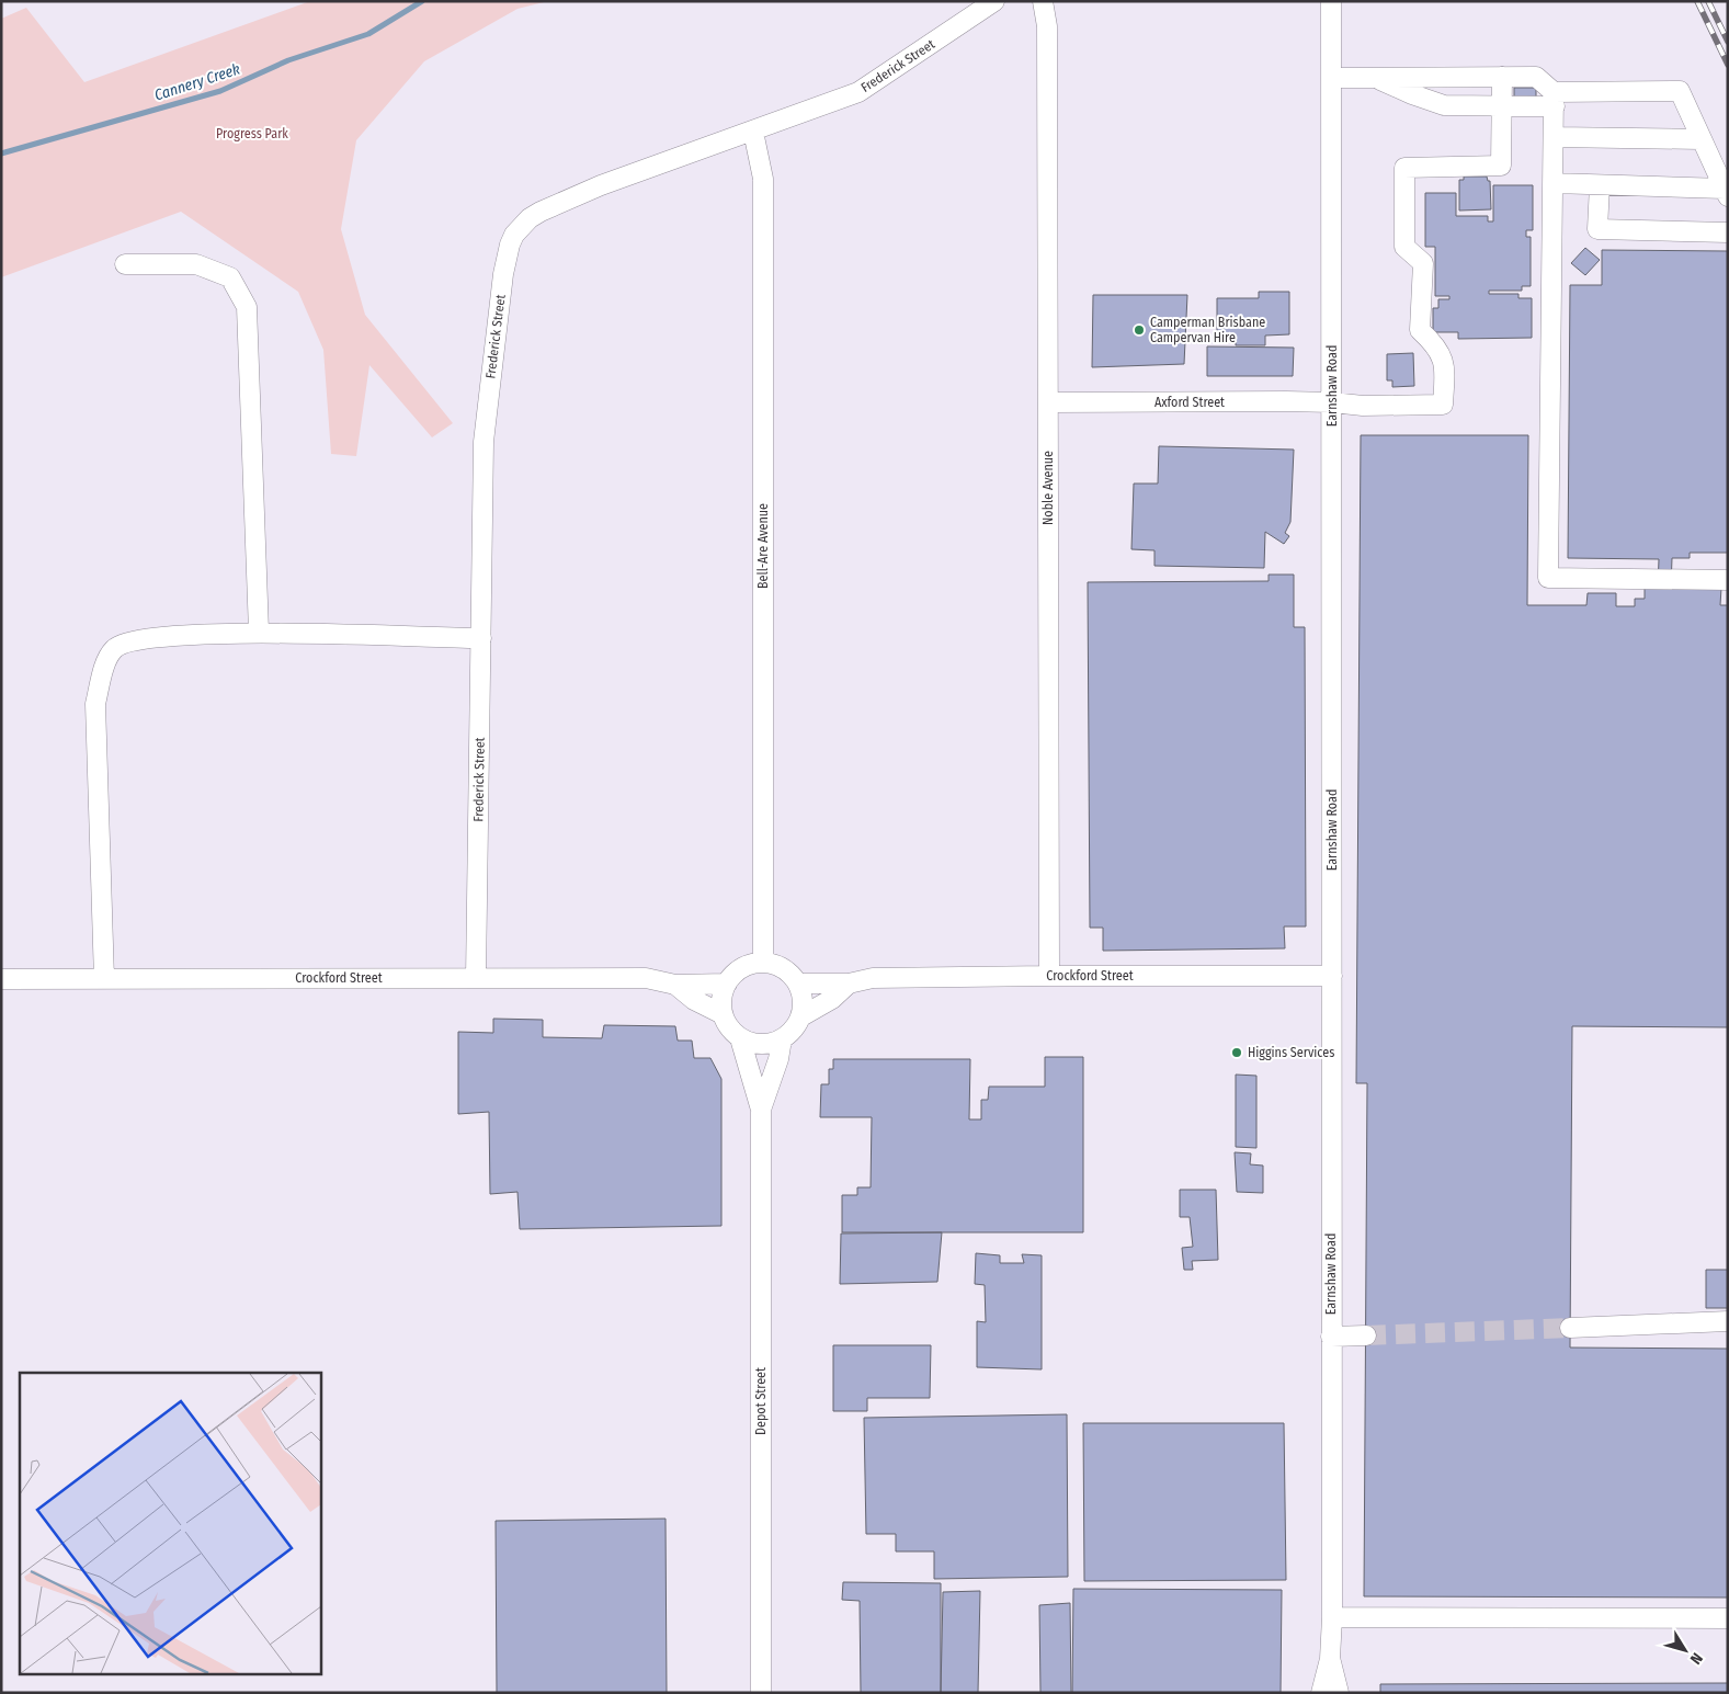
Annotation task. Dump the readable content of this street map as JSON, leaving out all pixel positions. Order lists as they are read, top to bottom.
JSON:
{
  "streets": {
    "street": [
      "Frederick Street",
      "Earnshaw Road",
      "Axford Street",
      "Noble Avenue",
      "Bell-Are Avenue",
      "Crockford Street",
      "Depot Street"
    ]
  },
  "crossings": [
    ["Frederick Street", "Bell-Are Avenue"],
    ["Frederick Street", "Crockford Street"],
    ["Earnshaw Road", "Axford Street"],
    ["Earnshaw Road", "Crockford Street"],
    ["Axford Street", "Noble Avenue"],
    ["Noble Avenue", "Crockford Street"],
    ["Bell-Are Avenue", "Crockford Street"],
    ["Bell-Are Avenue", "Depot Street"],
    ["Crockford Street", "Depot Street"]
  ],
  "water": ["Cannery Creek"],
  "parks": ["Progress Park"],
  "places": ["Camperman Brisbane Campervan Hire", "Higgins Services"],
  "north": "bottom right"
}
